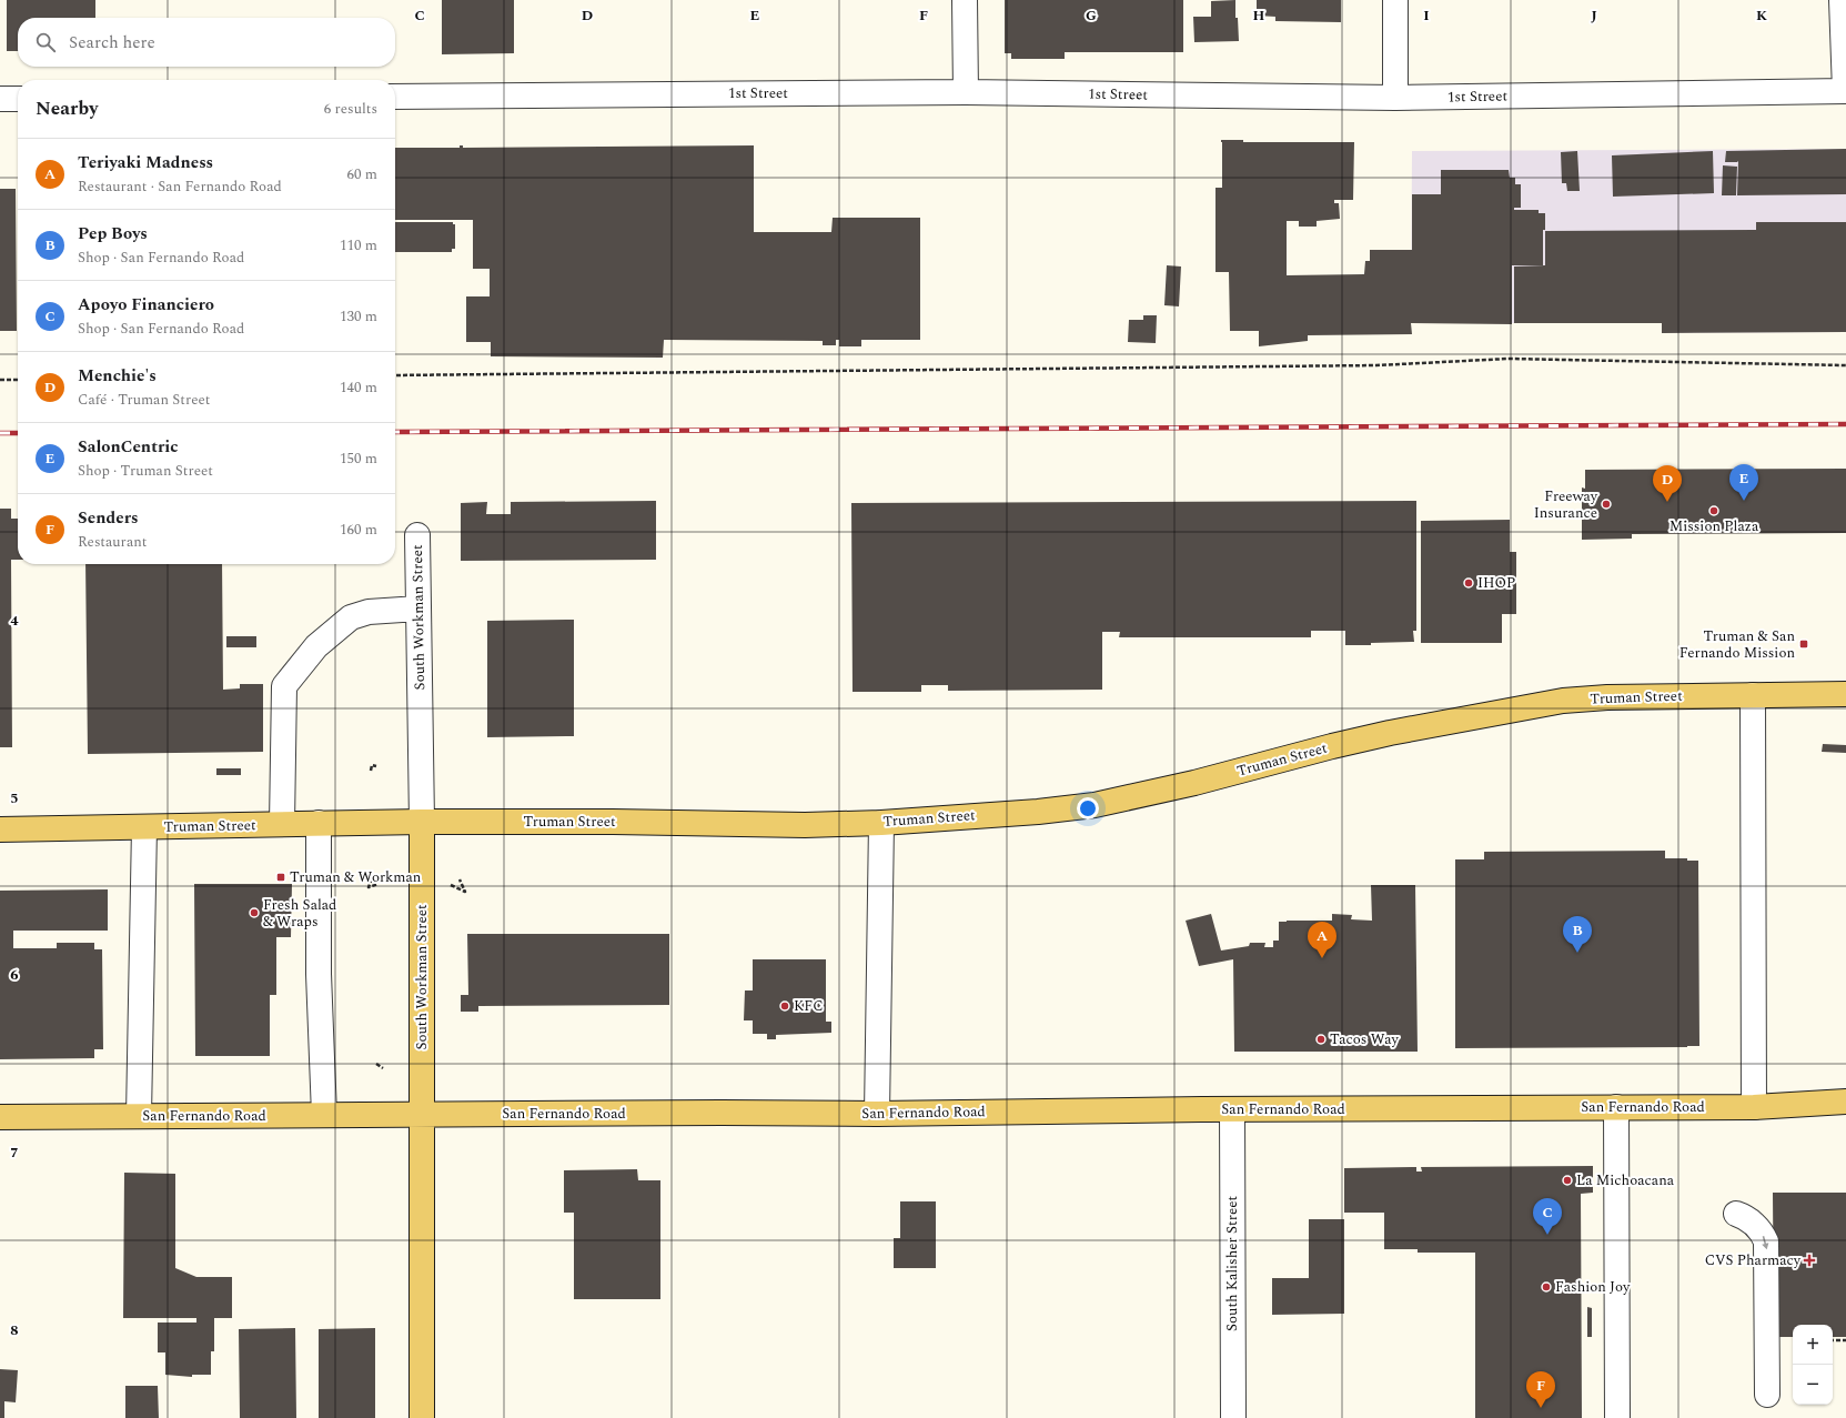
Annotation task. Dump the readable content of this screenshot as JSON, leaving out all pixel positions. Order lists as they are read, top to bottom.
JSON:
{
  "streets": {
    "main road": ["South Workman Street", "Truman Street", "San Fernando Road"],
    "street": ["1st Street", "South Kalisher Street"]
  },
  "crossings": [
    ["South Workman Street", "Truman Street"],
    ["South Workman Street", "San Fernando Road"],
    ["San Fernando Road", "South Kalisher Street"]
  ],
  "places": {
    "other": [
      "Freeway Insurance",
      "Mission Plaza",
      "IHOP",
      "Fresh Salad & Wraps",
      "KFC",
      "Tacos Way",
      "La Michoacana",
      "Fashion Joy"
    ],
    "transit": ["Truman & San Fernando Mission", "Truman & Workman"],
    "health": ["CVS Pharmacy"]
  },
  "page": {
    "search": "Search here",
    "heading": ["Nearby", "6 results"],
    "list": [
      {
        "mark": "A",
        "name": "Teriyaki Madness",
        "note": "Restaurant · San Fernando Road",
        "value": "60 m"
      },
      {
        "mark": "B",
        "name": "Pep Boys",
        "note": "Shop · San Fernando Road",
        "value": "110 m"
      },
      {
        "mark": "C",
        "name": "Apoyo Financiero",
        "note": "Shop · San Fernando Road",
        "value": "130 m"
      },
      {
        "mark": "D",
        "name": "Menchie's",
        "note": "Café · Truman Street",
        "value": "140 m"
      },
      {
        "mark": "E",
        "name": "SalonCentric",
        "note": "Shop · Truman Street",
        "value": "150 m"
      },
      {
        "mark": "F",
        "name": "Senders",
        "note": "Restaurant",
        "value": "160 m"
      }
    ],
    "pins": [
      "E",
      "D",
      "B",
      "A",
      "C",
      "F"
    ],
    "map_buttons": ["+", "−"]
  },
  "grid": {
    "columns": [
      "C",
      "D",
      "E",
      "F",
      "G",
      "H",
      "I",
      "J",
      "K"
    ],
    "rows": [
      "4",
      "5",
      "6",
      "7",
      "8"
    ]
  }
}
